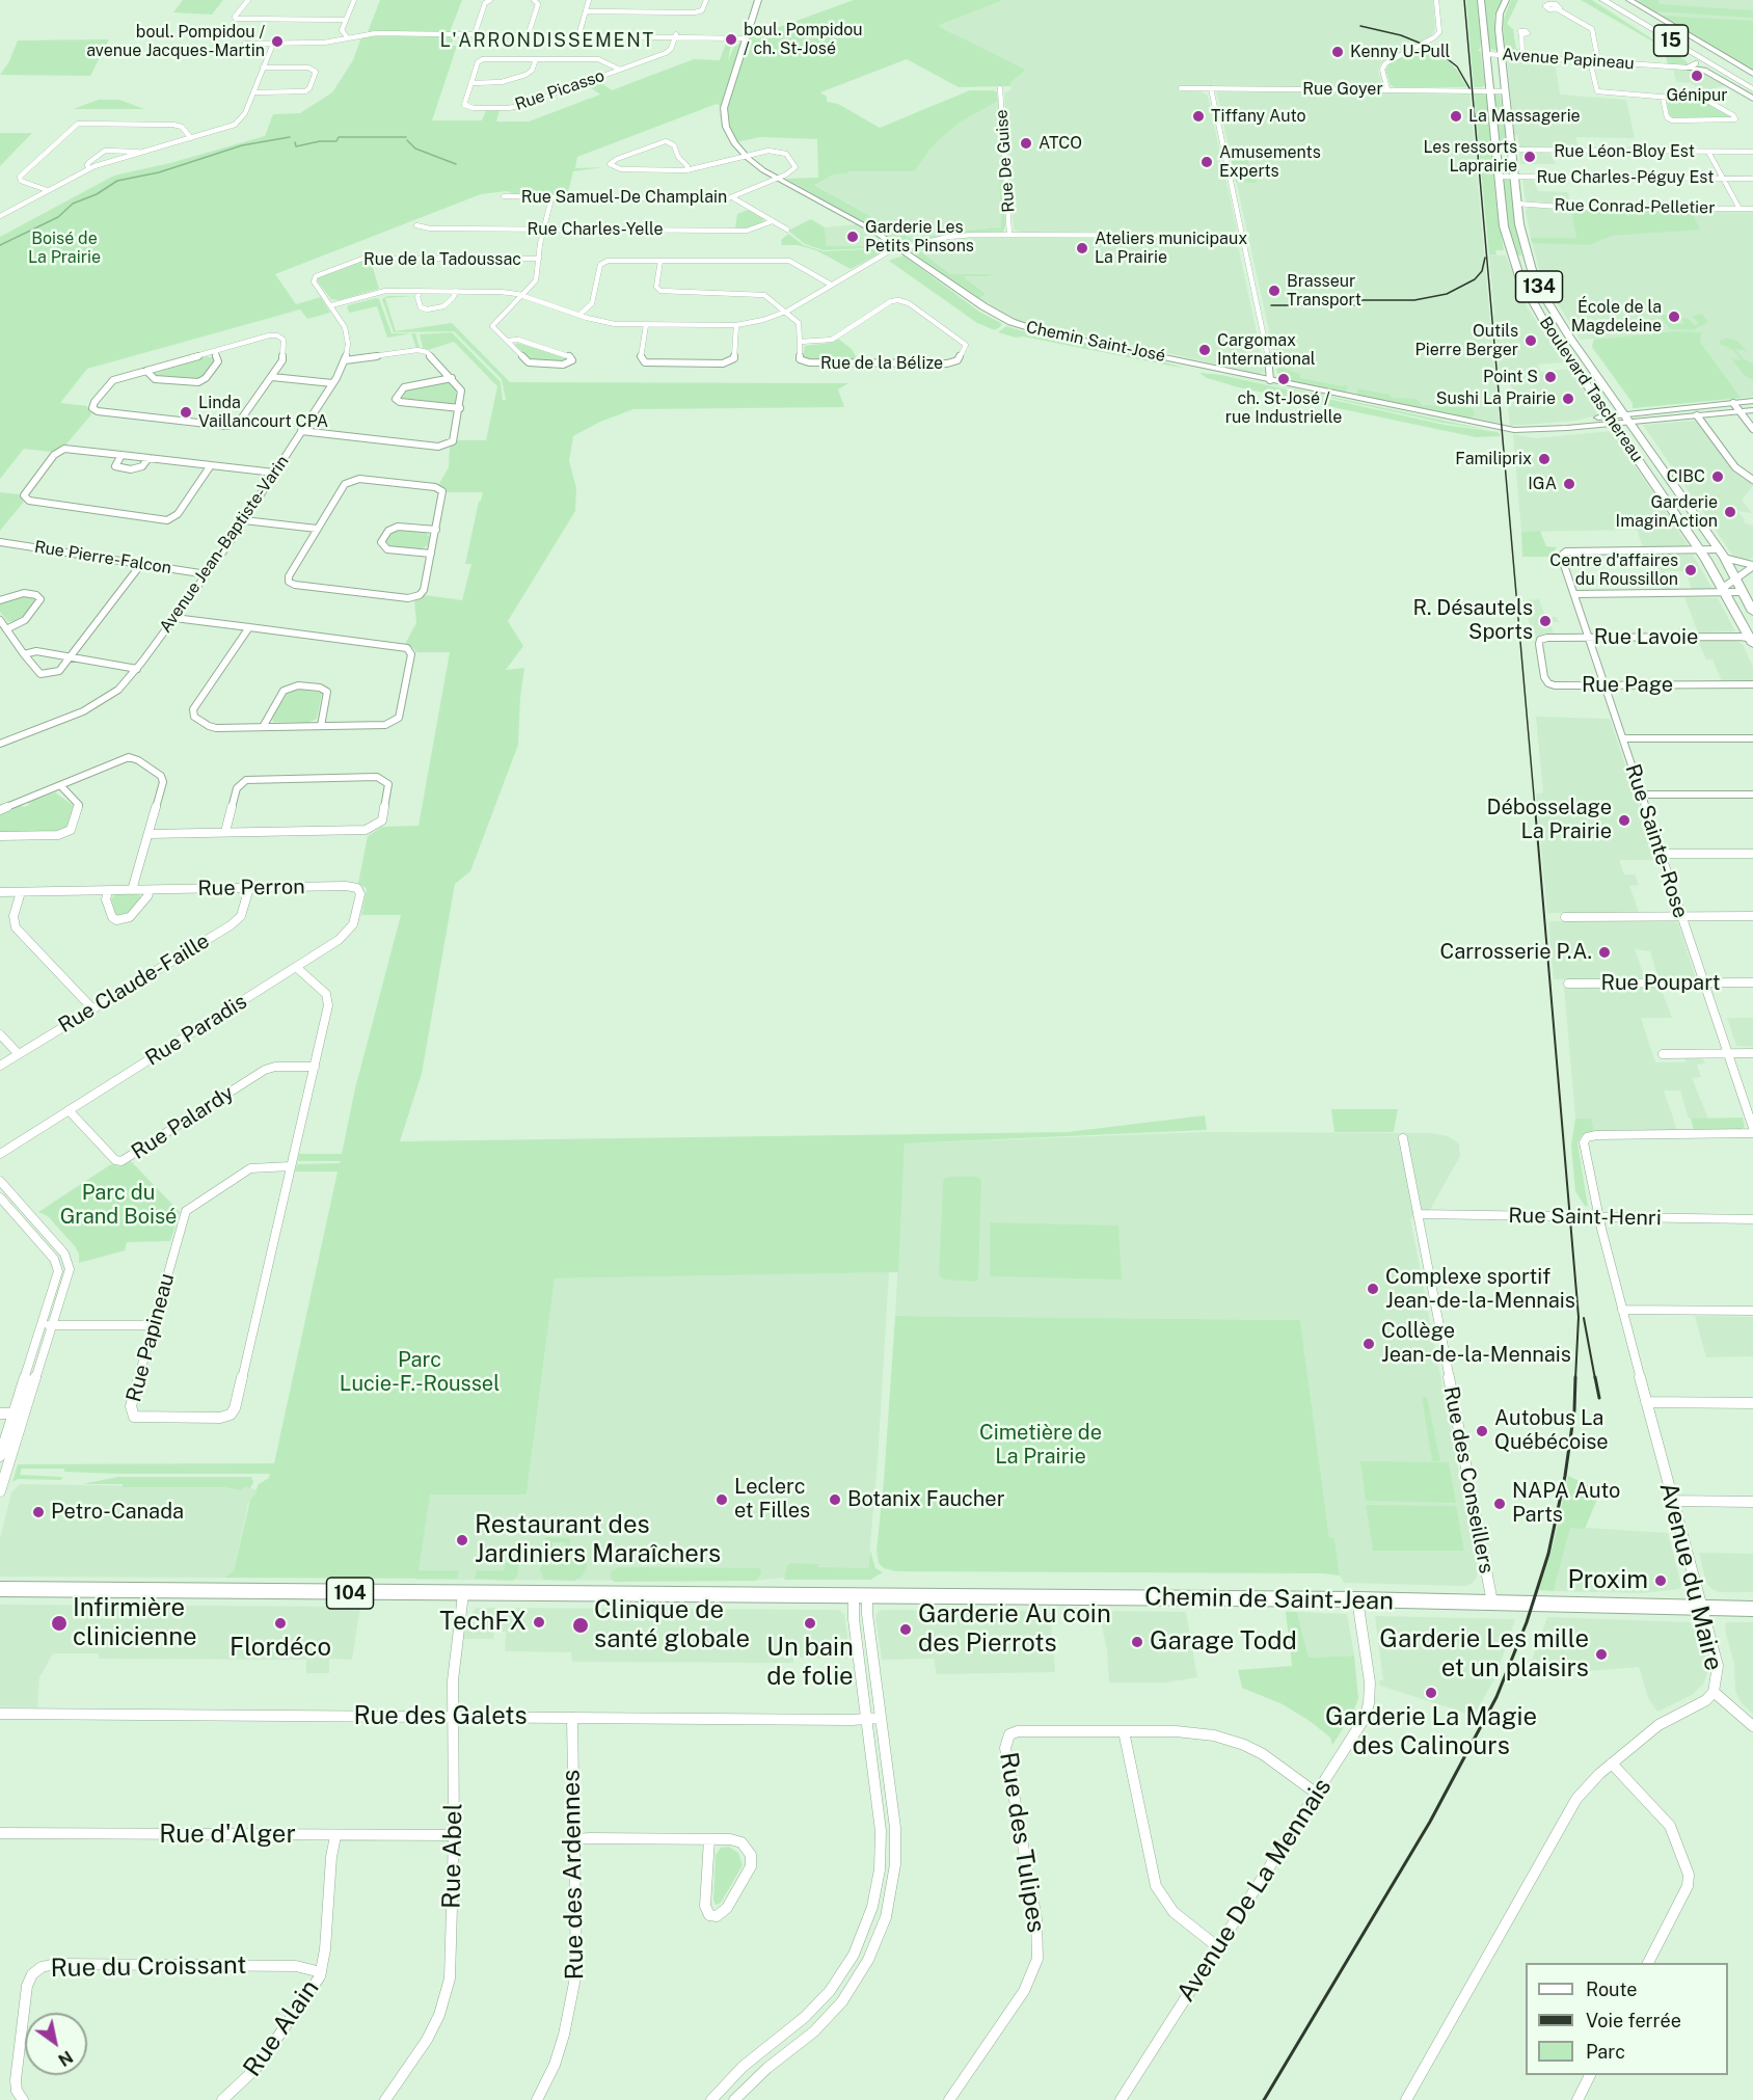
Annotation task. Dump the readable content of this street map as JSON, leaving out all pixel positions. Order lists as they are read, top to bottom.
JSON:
{
  "streets": {
    "highway": ["15"],
    "main road": [
      "134",
      "Boulevard Taschereau",
      "104",
      "Chemin de Saint-Jean"
    ],
    "street": [
      "Avenue Papineau",
      "Rue Goyer",
      "Rue Picasso",
      "Rue Léon-Bloy Est",
      "Rue De Guise",
      "Rue Charles-Péguy Est",
      "Rue Samuel-De Champlain",
      "Rue Conrad-Pelletier",
      "Rue Charles-Yelle",
      "Rue de la Tadoussac",
      "Chemin Saint-José",
      "Rue de la Bélize",
      "Avenue Jean-Baptiste-Varin",
      "Rue Pierre-Falcon",
      "Rue Lavoie",
      "Rue Page",
      "Rue Sainte-Rose",
      "Rue Perron",
      "Rue Claude-Faille",
      "Rue Poupart",
      "Rue Paradis",
      "Rue Palardy",
      "Rue Saint-Henri",
      "Rue Papineau",
      "Rue des Conseillers",
      "Avenue du Maire",
      "Rue des Galets",
      "Rue d'Alger",
      "Rue des Tulipes",
      "Rue Abel",
      "Rue des Ardennes",
      "Avenue De La Mennais",
      "Rue du Croissant",
      "Rue Alain"
    ]
  },
  "crossings": [
    ["Avenue Papineau", "Boulevard Taschereau"],
    ["Rue Goyer", "Boulevard Taschereau"],
    ["Rue Léon-Bloy Est", "Boulevard Taschereau"],
    ["Rue Charles-Péguy Est", "Boulevard Taschereau"],
    ["Rue Samuel-De Champlain", "Chemin Saint-José"],
    ["Rue Conrad-Pelletier", "Boulevard Taschereau"],
    ["Rue de la Tadoussac", "Avenue Jean-Baptiste-Varin"],
    ["Chemin Saint-José", "Boulevard Taschereau"],
    ["Boulevard Taschereau", "Rue Lavoie"],
    ["Boulevard Taschereau", "Rue Sainte-Rose"],
    ["Avenue Jean-Baptiste-Varin", "Rue Pierre-Falcon"],
    ["Rue Lavoie", "Rue Page"],
    ["Rue Lavoie", "Rue Sainte-Rose"],
    ["Rue Page", "Rue Sainte-Rose"],
    ["Rue Sainte-Rose", "Rue Poupart"],
    ["Rue Perron", "Rue Claude-Faille"],
    ["Rue Perron", "Rue Paradis"],
    ["Rue Paradis", "Rue Palardy"],
    ["Rue Paradis", "Rue Papineau"],
    ["Rue Palardy", "Rue Papineau"],
    ["Rue Saint-Henri", "Rue des Conseillers"],
    ["Rue Saint-Henri", "Avenue du Maire"],
    ["Rue des Conseillers", "Chemin de Saint-Jean"],
    ["Avenue du Maire", "Chemin de Saint-Jean"],
    ["Chemin de Saint-Jean", "Rue Abel"],
    ["Chemin de Saint-Jean", "Avenue De La Mennais"],
    ["Rue des Galets", "Rue Abel"],
    ["Rue des Galets", "Rue des Ardennes"],
    ["Rue d'Alger", "Rue Abel"],
    ["Rue d'Alger", "Rue Alain"],
    ["Rue des Tulipes", "Avenue De La Mennais"],
    ["Rue du Croissant", "Rue Alain"]
  ],
  "districts": ["L'ARRONDISSEMENT"],
  "parks": [
    "Boisé de La Prairie",
    "Parc du Grand Boisé",
    "Parc Lucie-F.-Roussel",
    "Cimetière de La Prairie"
  ],
  "places": [
    "boul. Pompidou / ch. St-José",
    "boul. Pompidou / avenue Jacques-Martin",
    "Kenny U-Pull",
    "Génipur",
    "Tiffany Auto",
    "La Massagerie",
    "ATCO",
    "Les ressorts Laprairie",
    "Amusements Experts",
    "Garderie Les Petits Pinsons",
    "Ateliers municipaux La Prairie",
    "Brasseur Transport",
    "École de la Magdeleine",
    "Outils Pierre Berger",
    "Cargomax International",
    "Point S",
    "ch. St-José / rue Industrielle",
    "Sushi La Prairie",
    "Linda Vaillancourt CPA",
    "Familiprix",
    "CIBC",
    "IGA",
    "Garderie ImaginAction",
    "Centre d'affaires du Roussillon",
    "R. Désautels Sports",
    "Débosselage La Prairie",
    "Carrosserie P.A.",
    "Complexe sportif Jean-de-la-Mennais",
    "Collège Jean-de-la-Mennais",
    "Autobus La Québécoise",
    "Leclerc et Filles",
    "Botanix Faucher",
    "NAPA Auto Parts",
    "Petro-Canada",
    "Restaurant des Jardiniers Maraîchers",
    "Proxim",
    "TechFX",
    "Infirmière clinicienne",
    "Flordéco",
    "Un bain de folie",
    "Clinique de santé globale",
    "Garderie Au coin des Pierrots",
    "Garage Todd",
    "Garderie Les mille et un plaisirs",
    "Garderie La Magie des Calinours"
  ],
  "legend": ["Route", "Voie ferrée", "Parc"],
  "north": "bottom right"
}
